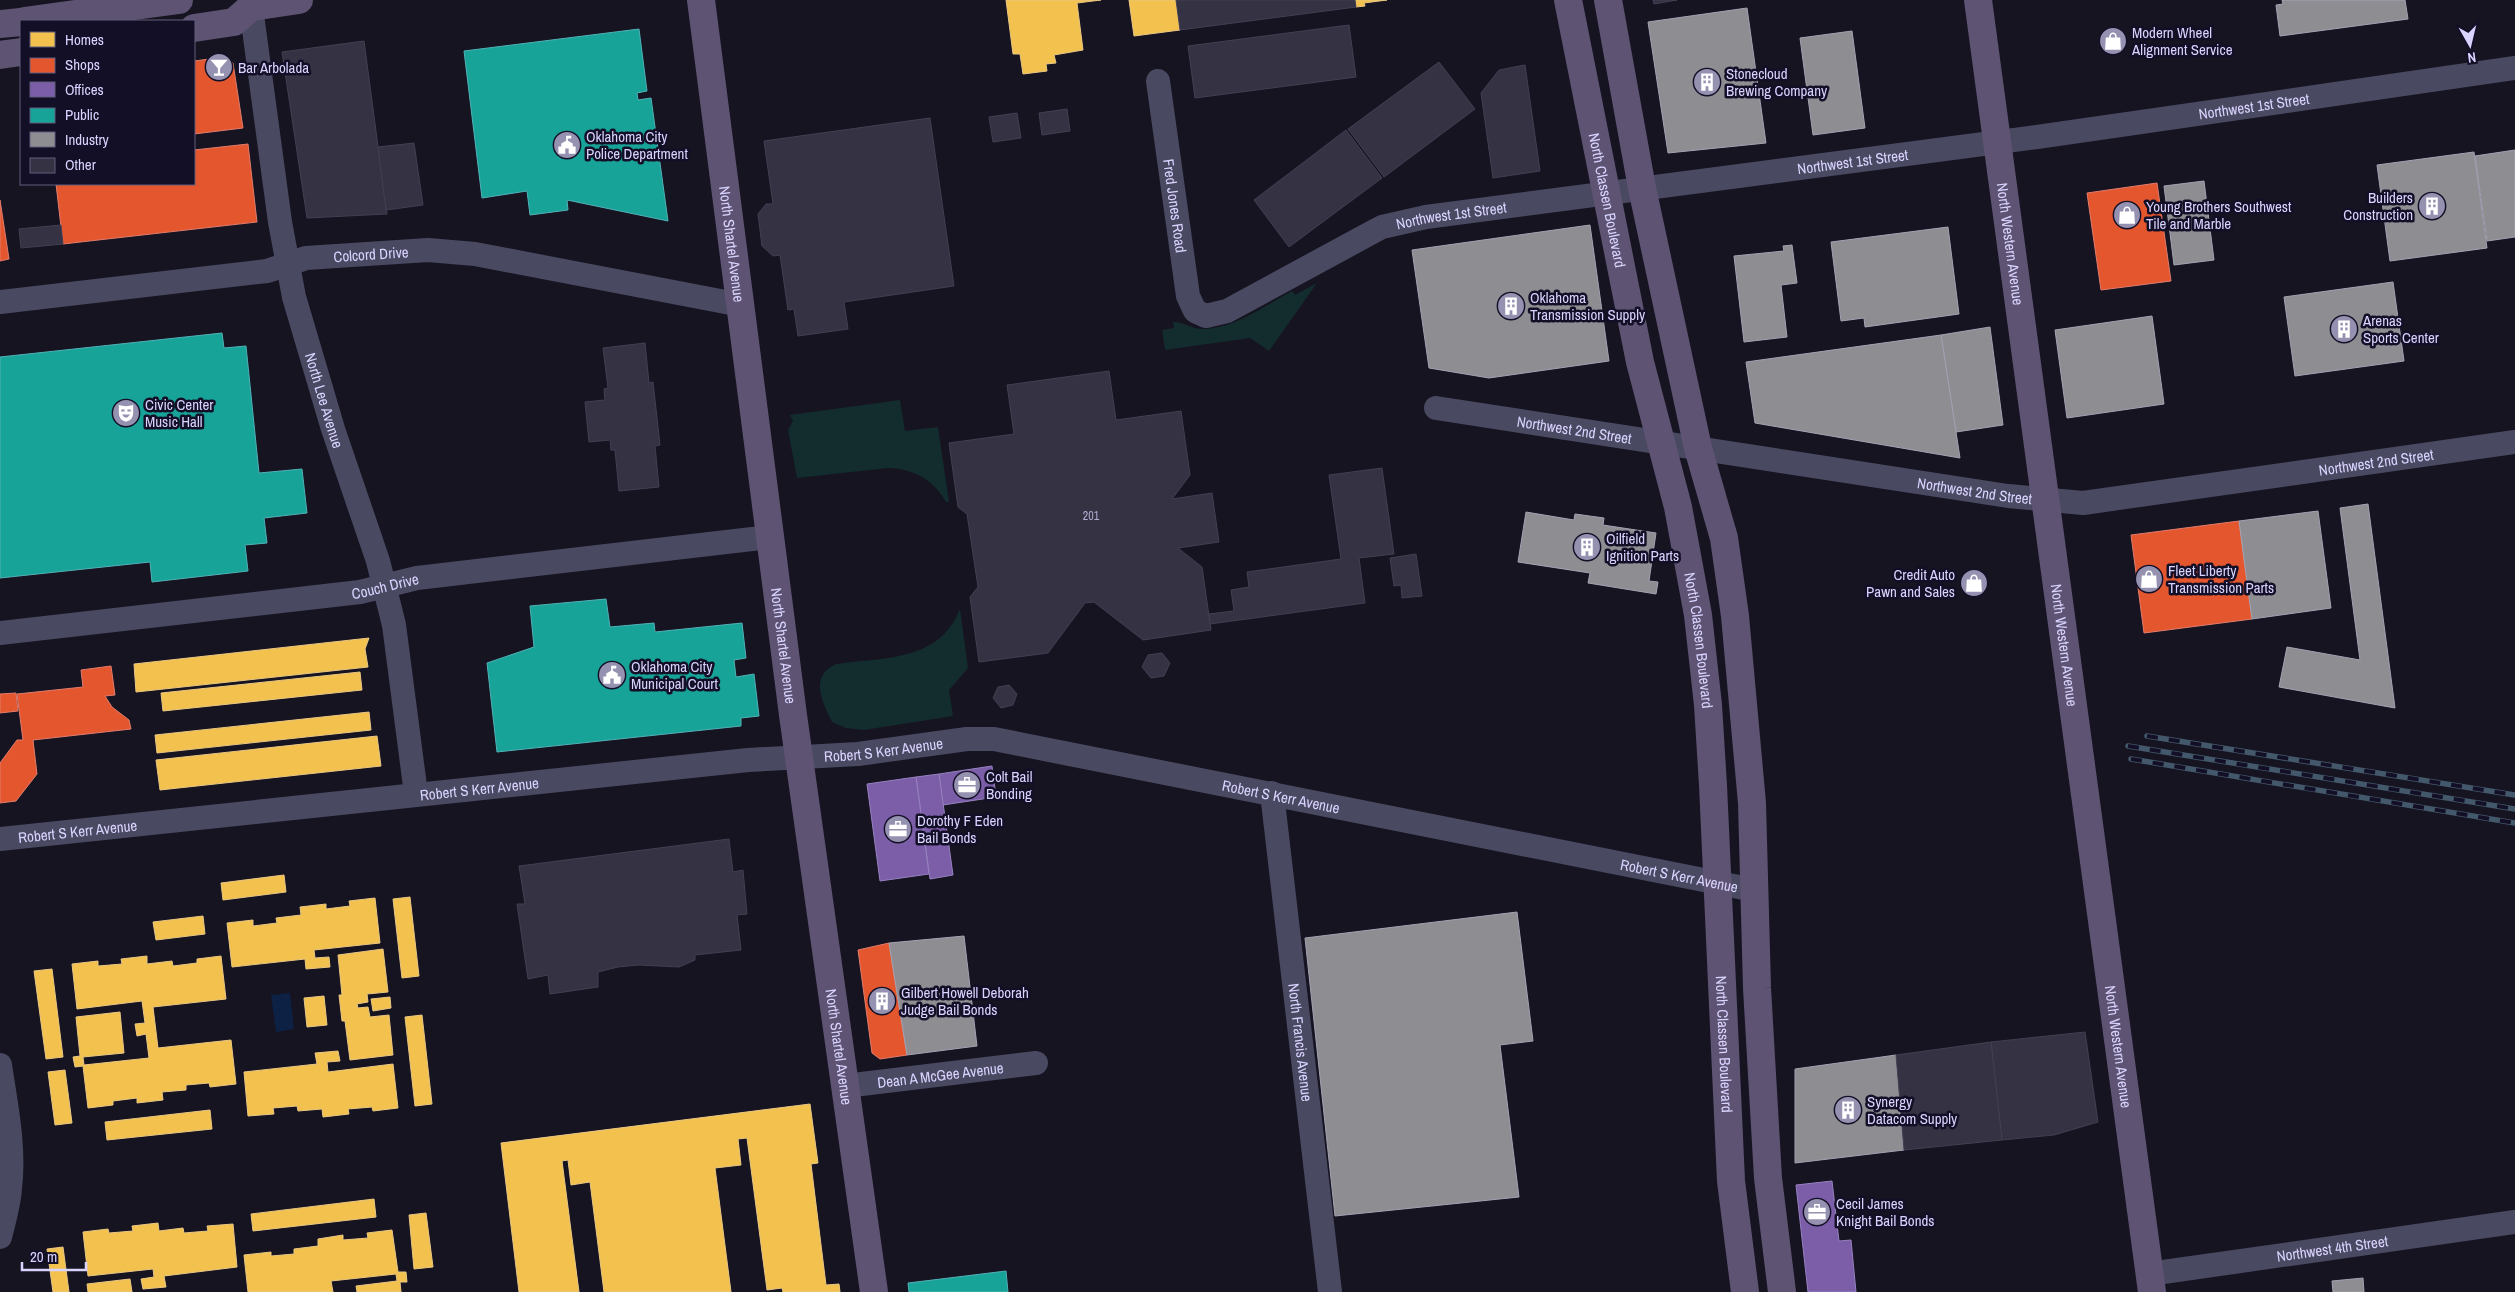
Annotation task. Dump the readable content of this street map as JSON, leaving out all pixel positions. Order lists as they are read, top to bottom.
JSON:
{
  "streets": {
    "main road": ["North Classen Boulevard", "North Shartel Avenue", "North Western Avenue"],
    "street": [
      "Northwest 1st Street",
      "Fred Jones Road",
      "Colcord Drive",
      "North Lee Avenue",
      "Northwest 2nd Street",
      "Couch Drive",
      "Robert S Kerr Avenue",
      "North Francis Avenue",
      "Dean A McGee Avenue",
      "Northwest 4th Street"
    ]
  },
  "crossings": [
    ["Northwest 1st Street", "North Classen Boulevard"],
    ["Northwest 1st Street", "Fred Jones Road"],
    ["Northwest 1st Street", "North Western Avenue"],
    ["North Classen Boulevard", "Northwest 2nd Street"],
    ["North Classen Boulevard", "Robert S Kerr Avenue"],
    ["North Shartel Avenue", "Colcord Drive"],
    ["North Shartel Avenue", "Couch Drive"],
    ["North Shartel Avenue", "Robert S Kerr Avenue"],
    ["North Shartel Avenue", "Dean A McGee Avenue"],
    ["North Western Avenue", "Northwest 2nd Street"],
    ["North Western Avenue", "Northwest 4th Street"],
    ["Colcord Drive", "North Lee Avenue"],
    ["North Lee Avenue", "Couch Drive"],
    ["North Lee Avenue", "Robert S Kerr Avenue"],
    ["Robert S Kerr Avenue", "North Francis Avenue"]
  ],
  "places": {
    "shop": [
      "Modern Wheel Alignment Service",
      "Young Brothers Southwest Tile and Marble",
      "Fleet Liberty Transmission Parts",
      "Credit Auto Pawn and Sales"
    ],
    "bar": ["Bar Arbolada"],
    "building": [
      "Stonecloud Brewing Company",
      "Builders Construction",
      "Oklahoma Transmission Supply",
      "Arenas Sports Center",
      "Oilfield Ignition Parts",
      "Gilbert Howell Deborah Judge Bail Bonds",
      "Synergy Datacom Supply"
    ],
    "public building": ["Oklahoma City Police Department", "Oklahoma City Municipal Court"],
    "theatre": ["Civic Center Music Hall"],
    "office": ["Colt Bail Bonding", "Dorothy F Eden Bail Bonds", "Cecil James Knight Bail Bonds"]
  },
  "house_numbers": ["201"],
  "legend": [
    "Homes",
    "Shops",
    "Offices",
    "Public",
    "Industry",
    "Other"
  ],
  "scale_bar": "20 m",
  "north": "bottom"
}
